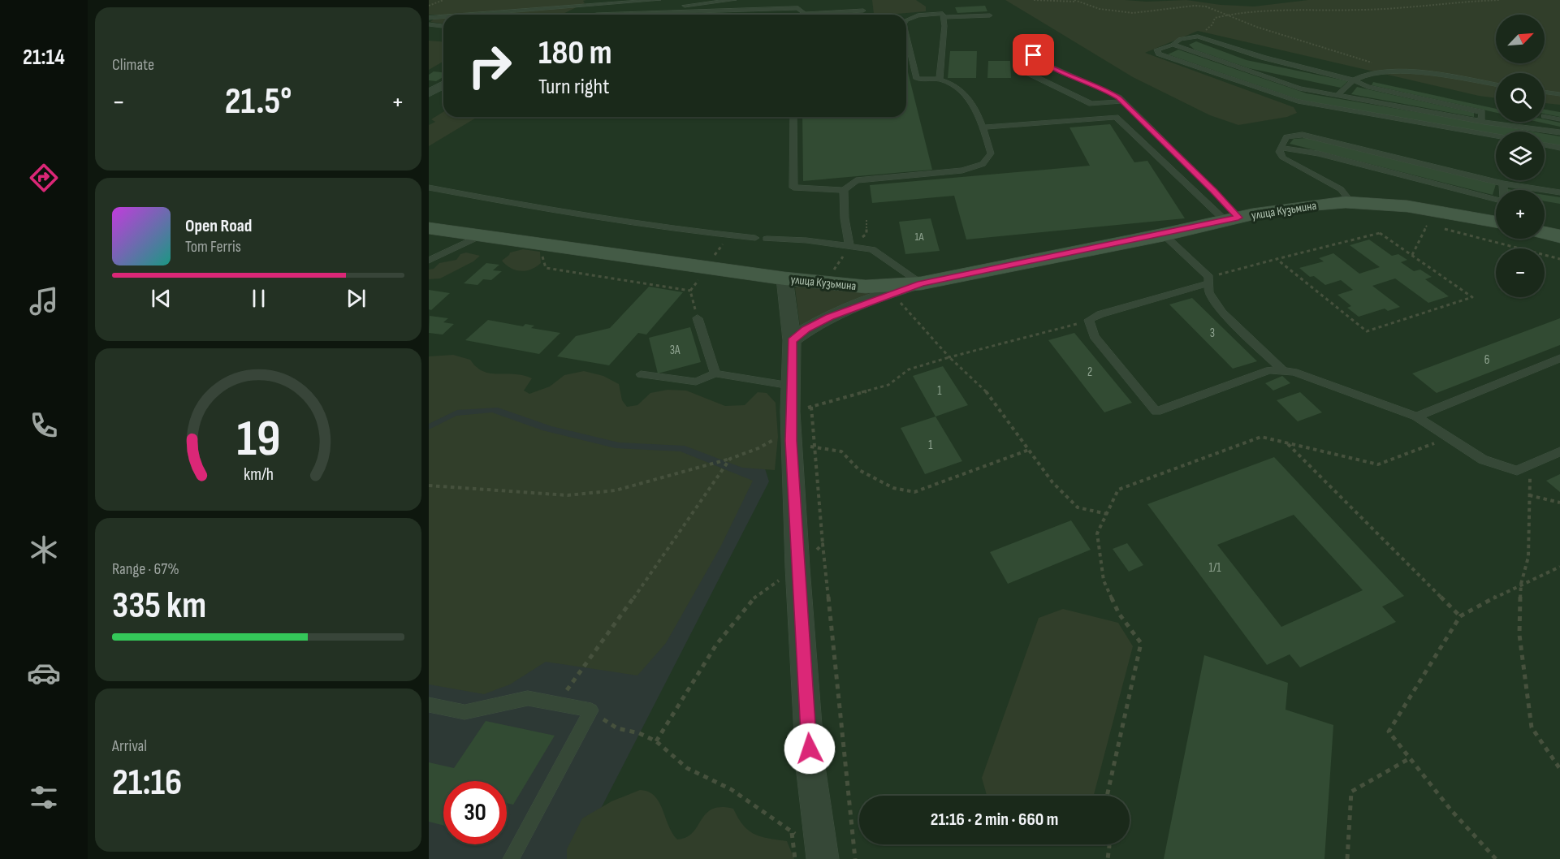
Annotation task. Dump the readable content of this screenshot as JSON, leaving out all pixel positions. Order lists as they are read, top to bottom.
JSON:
{
  "streets": {
    "main road": ["улица Кузьмина"]
  },
  "house_numbers": [
    "1А",
    "3",
    "3А",
    "6",
    "2",
    "1",
    "1",
    "1/1"
  ],
  "north": "top right",
  "page": {
    "tabs": "21:14",
    "tile": [
      "Climate",
      ["Range · 67%", "335 km"],
      ["Arrival", "21:16"]
    ],
    "map_buttons": ["+", "−"],
    "turn": ["180 m", "Turn right"],
    "heat": ["−", "21.5°", "+"],
    "song": ["Open Road", "Tom Ferris"],
    "limit": "30",
    "trip": "21:16 · 2 min · 660 m",
    "gauge": ["19", "km/h"]
  }
}
